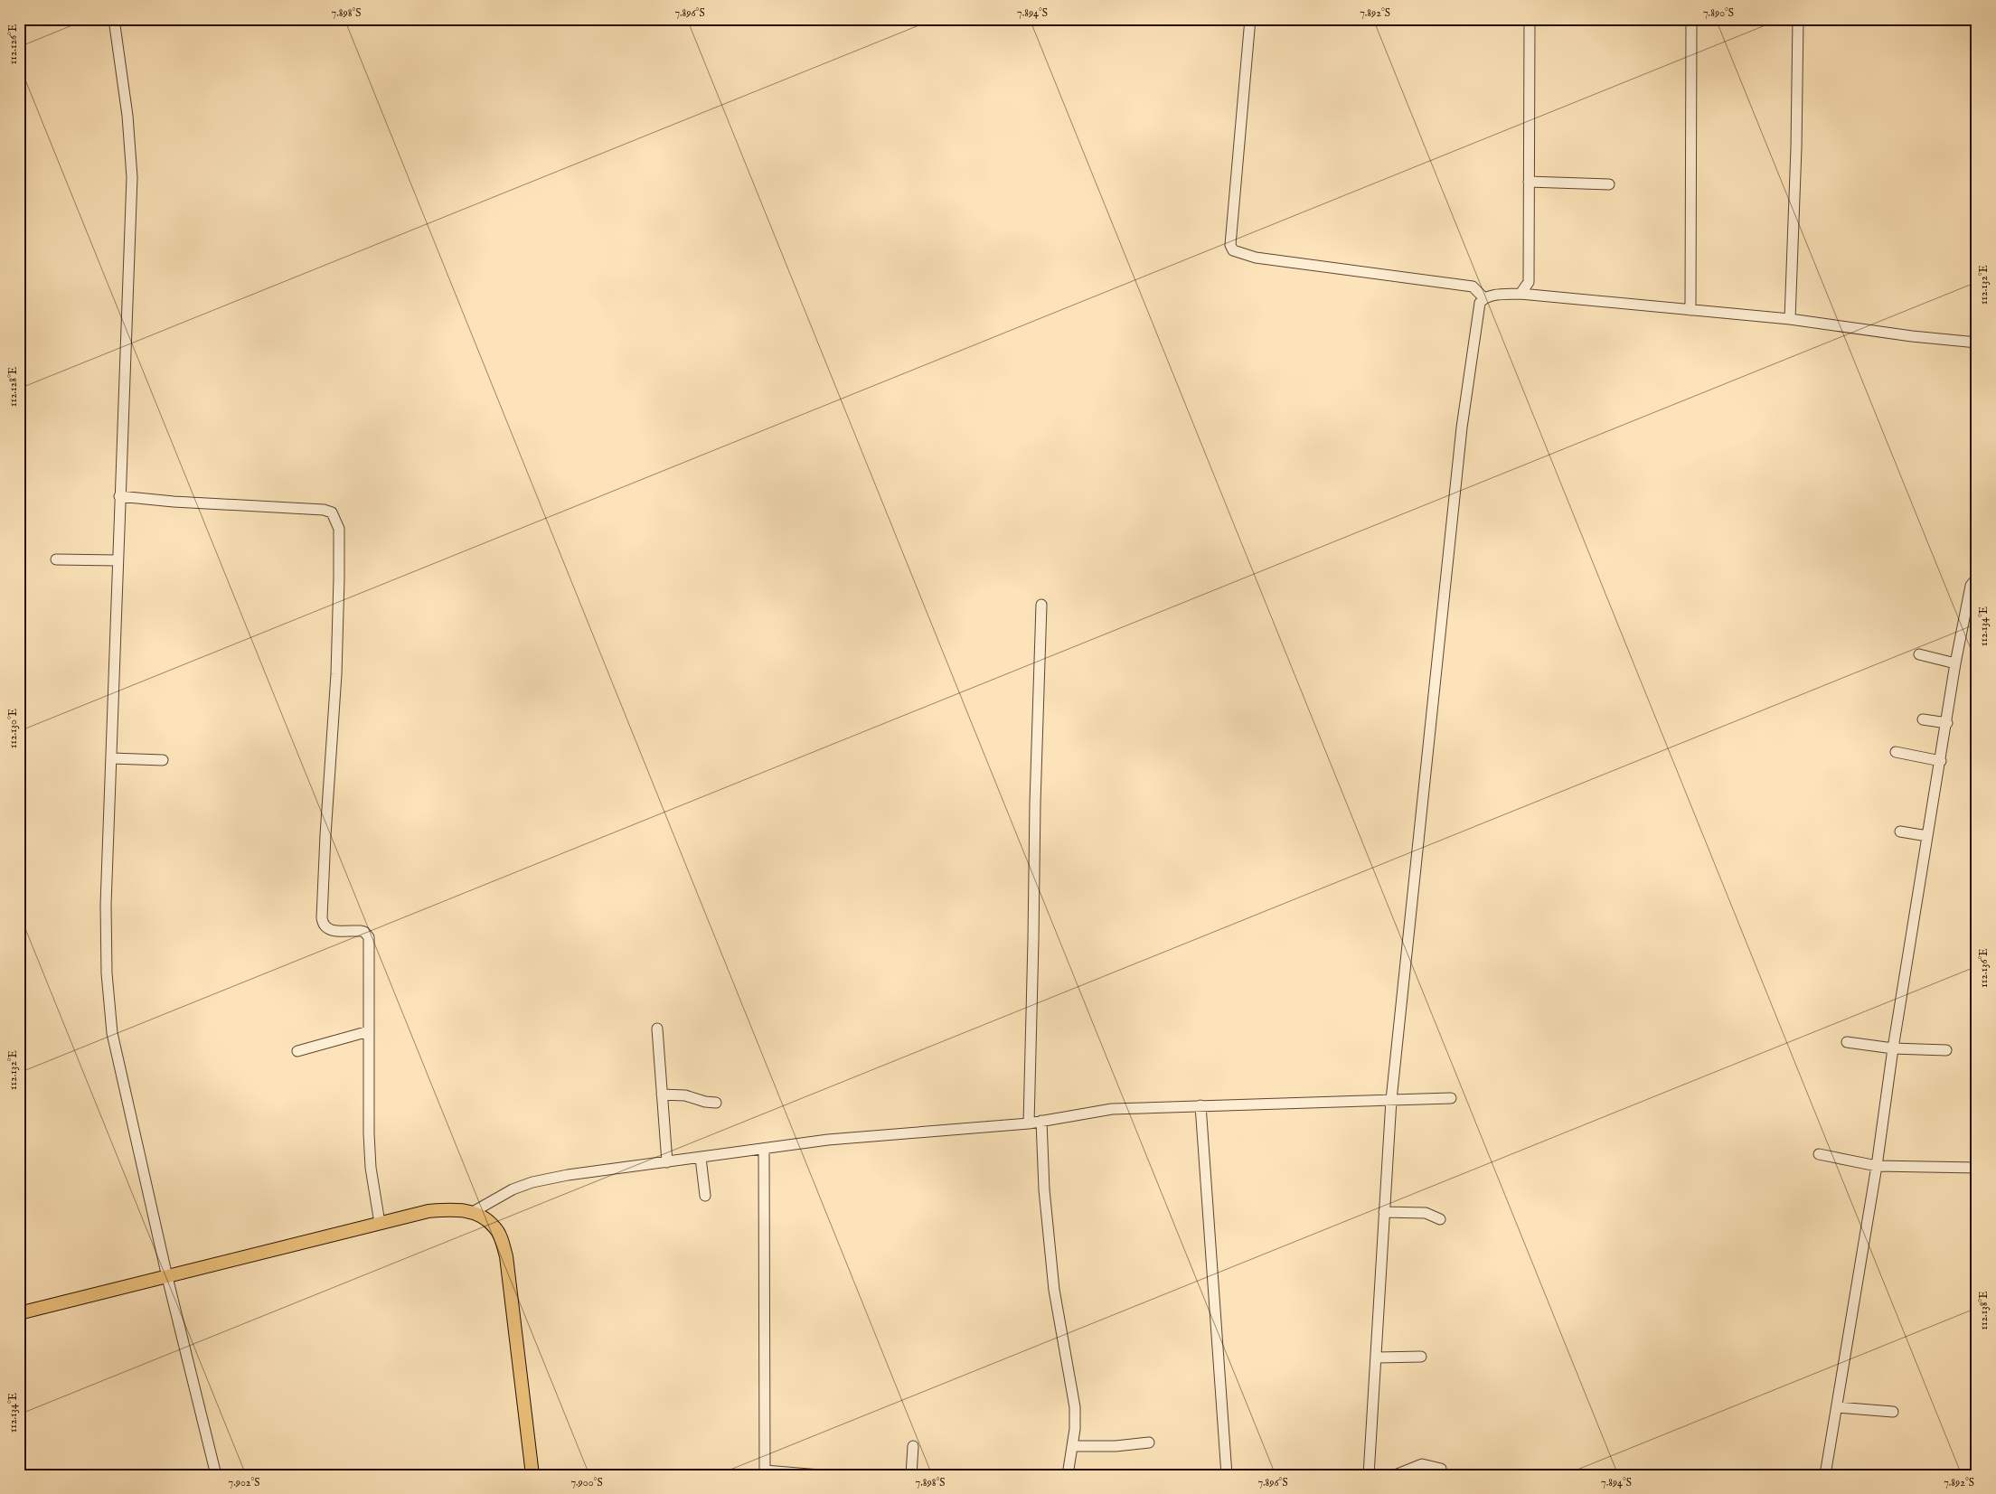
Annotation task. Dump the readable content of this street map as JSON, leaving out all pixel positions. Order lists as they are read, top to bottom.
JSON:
{
  "coordinates": [
    "7.898°S",
    "7.896°S",
    "7.894°S",
    "7.892°S",
    "7.890°S",
    "112.126°E",
    "112.132°E",
    "112.128°E",
    "112.134°E",
    "112.130°E",
    "112.136°E",
    "112.138°E",
    "7.902°S",
    "7.900°S"
  ]
}
